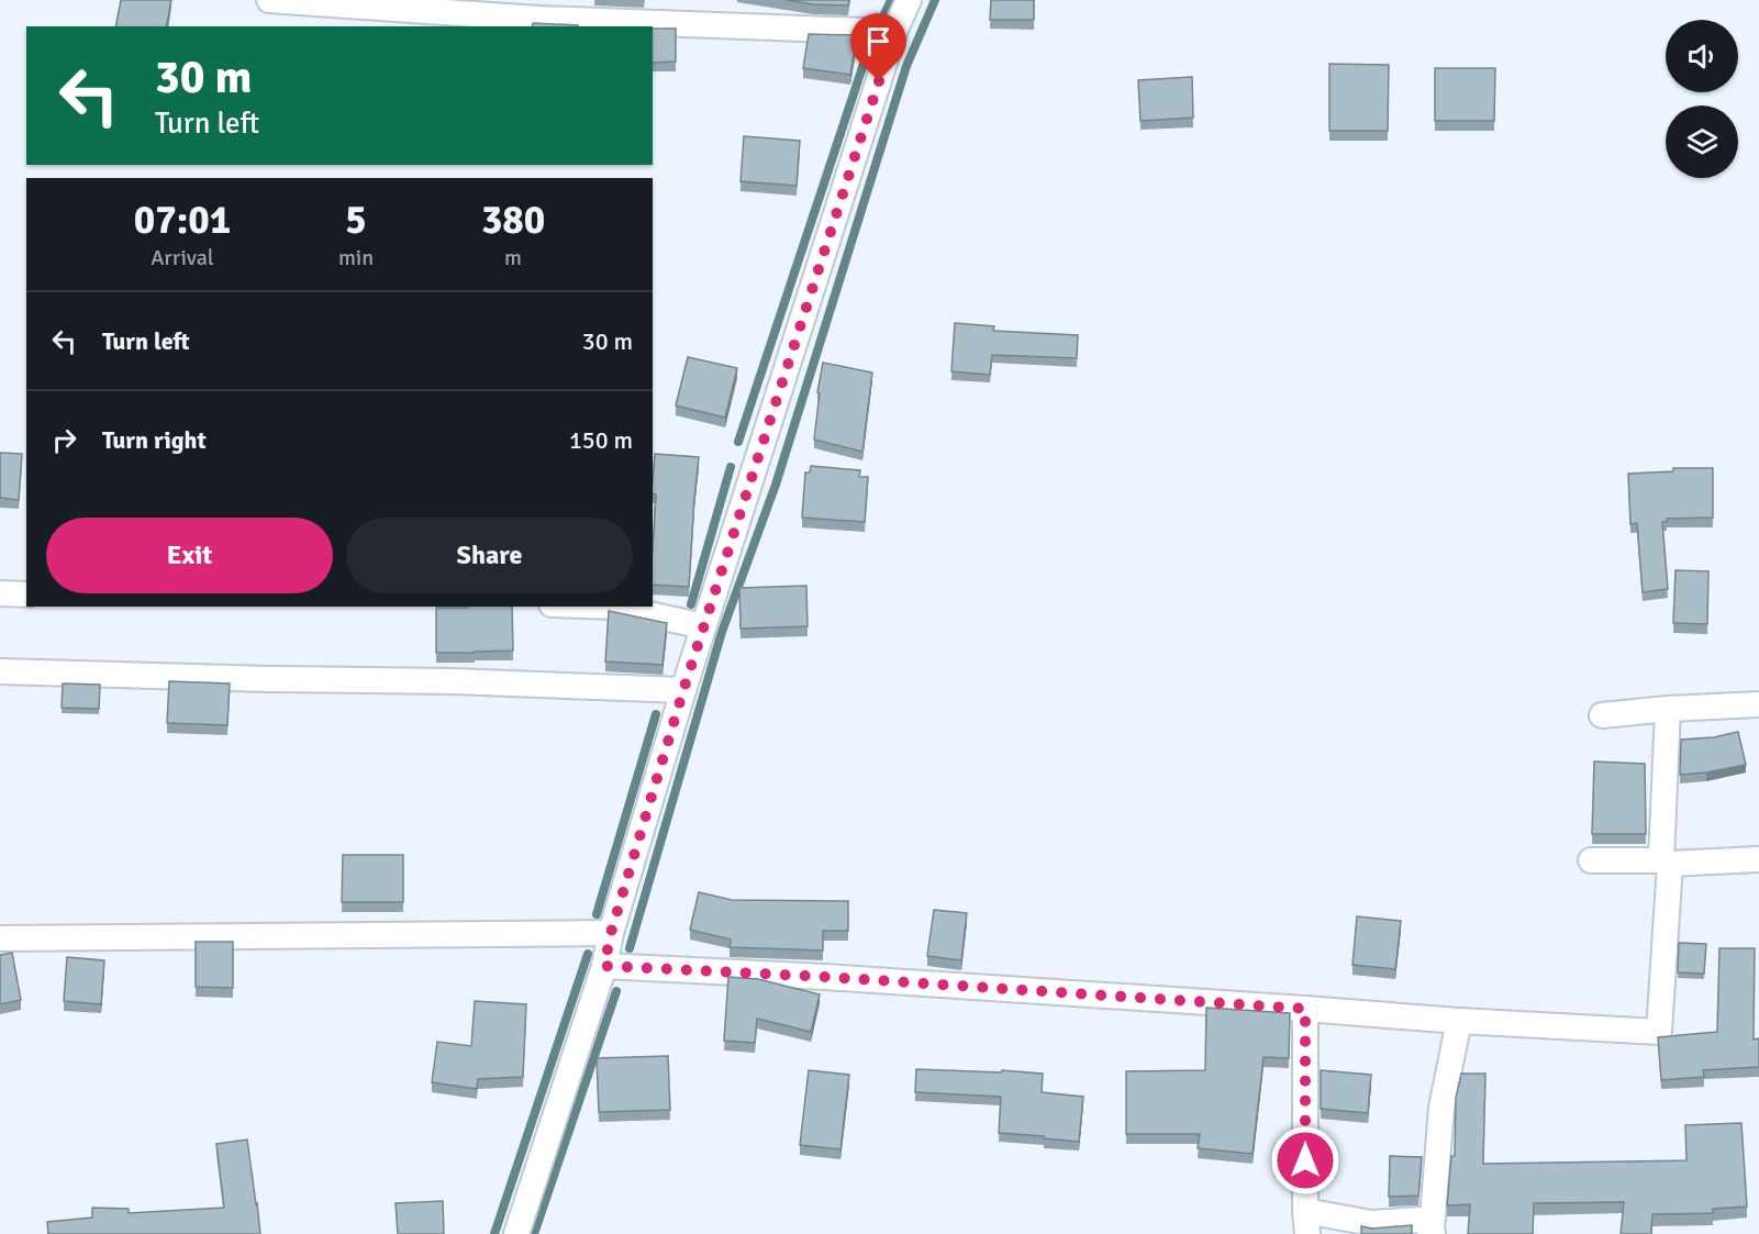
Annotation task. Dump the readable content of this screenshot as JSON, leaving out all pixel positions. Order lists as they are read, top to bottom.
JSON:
{
  "page": {
    "turn": ["30 m", "Turn left"],
    "eta": [
      "07:01",
      "Arrival",
      "5",
      "min",
      "380",
      "m"
    ],
    "list": [
      {
        "name": "Turn left",
        "value": "30 m"
      },
      {
        "name": "Turn right",
        "value": "150 m"
      }
    ],
    "buttons": ["Exit", "Share"]
  }
}
